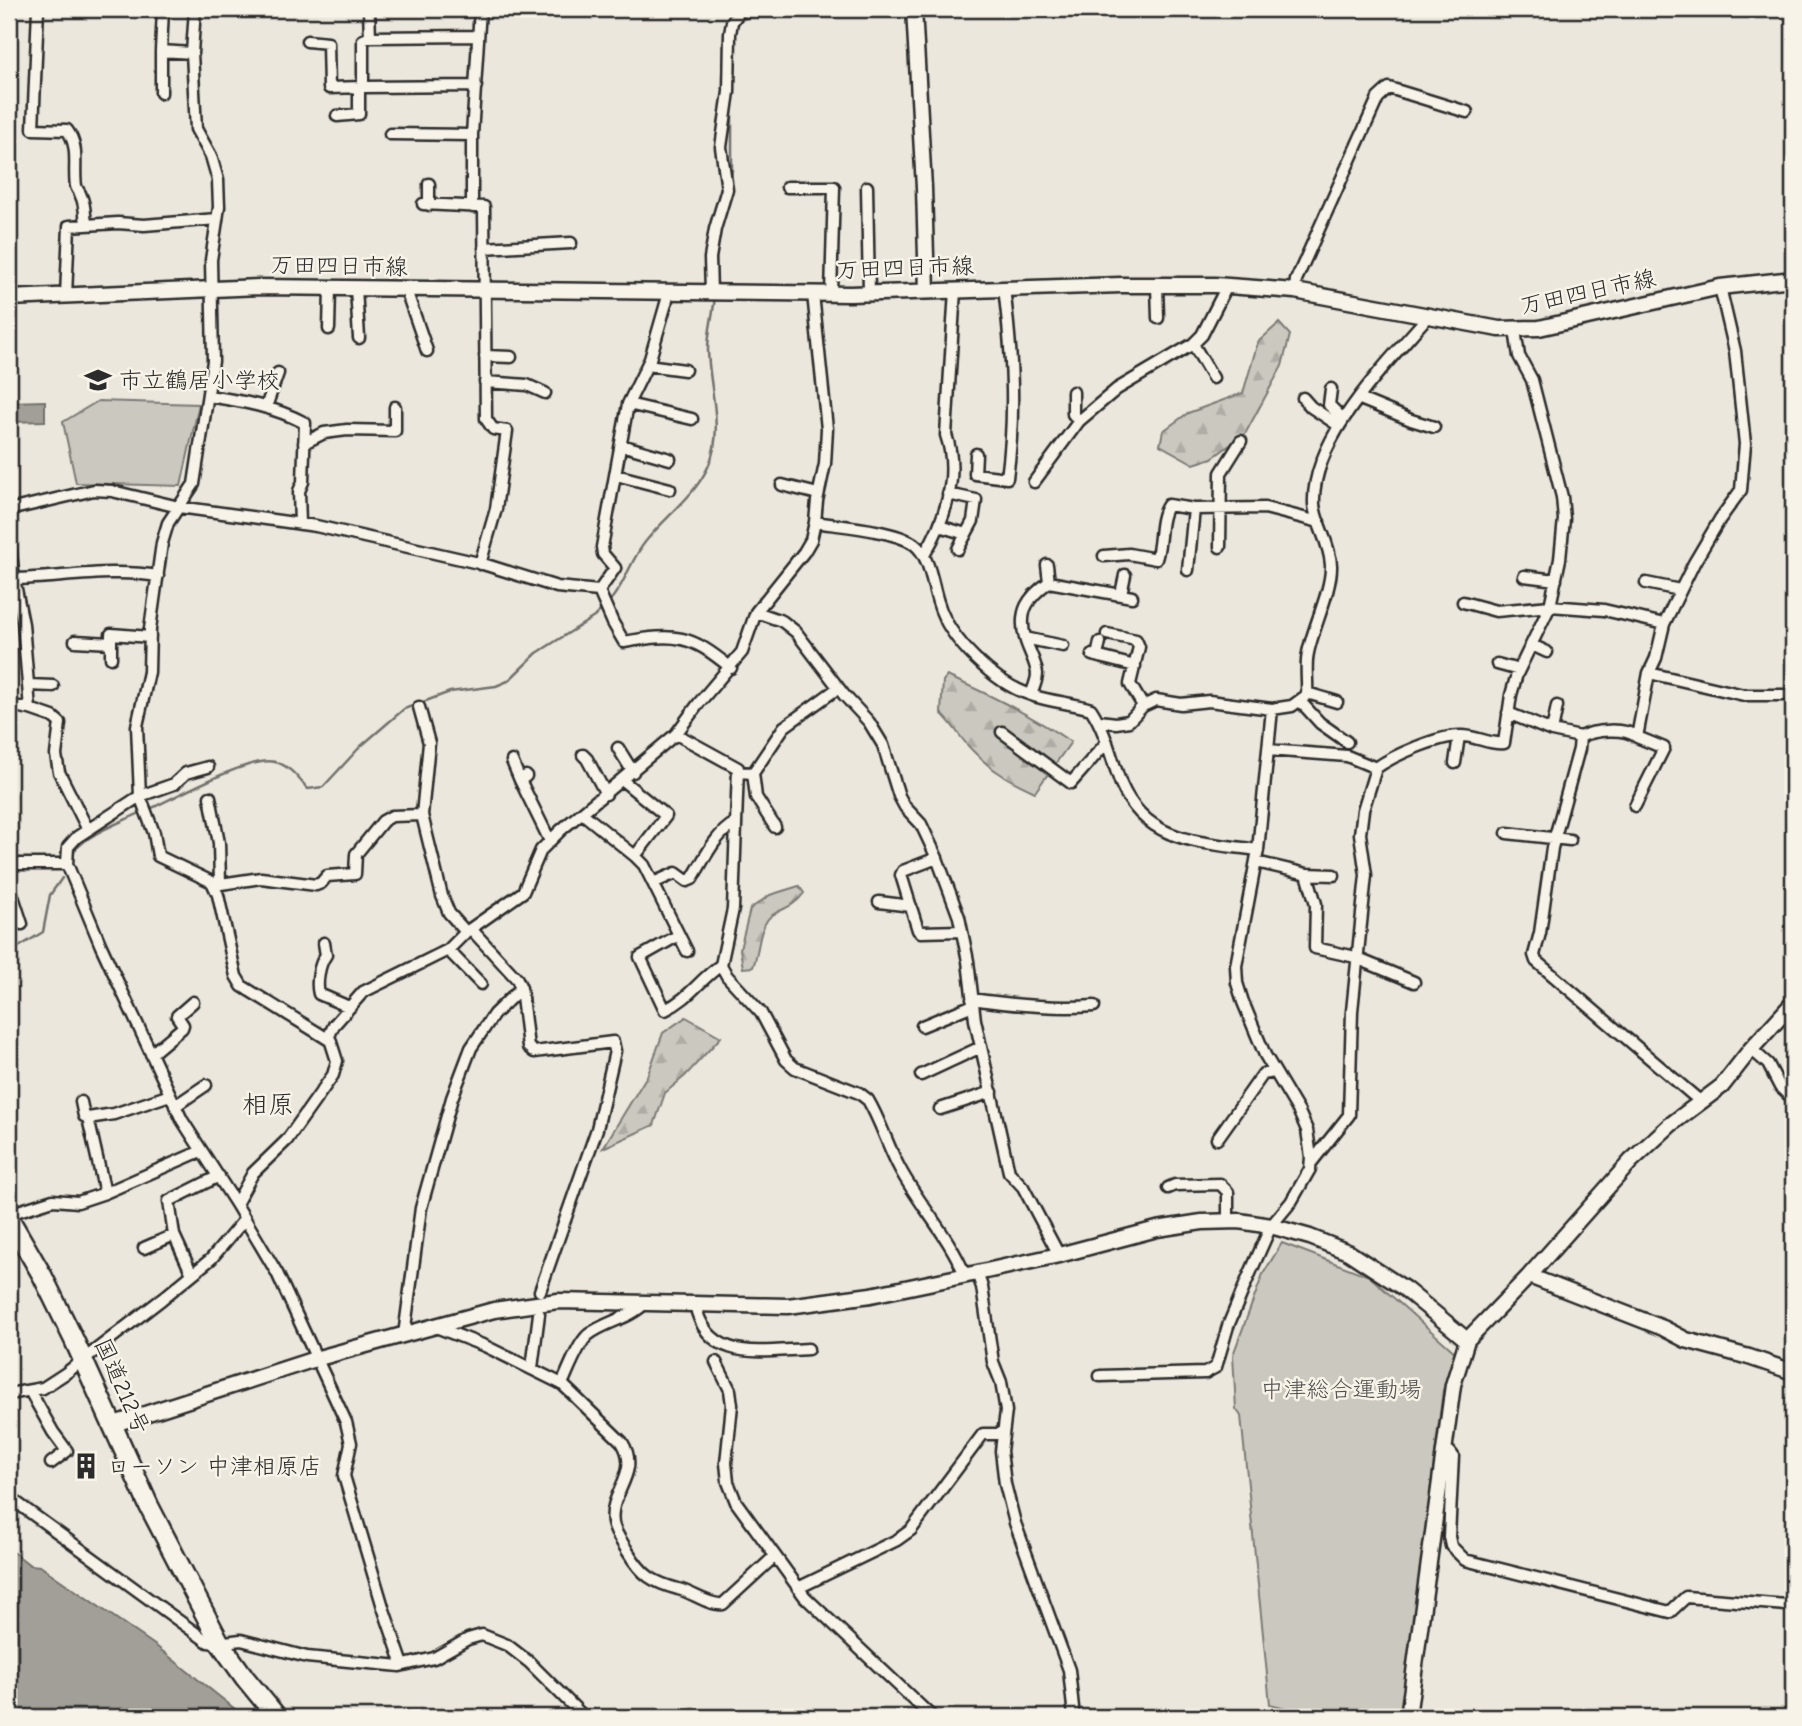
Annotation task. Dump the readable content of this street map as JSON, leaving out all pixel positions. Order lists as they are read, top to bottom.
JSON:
{
  "streets": {
    "highway": ["国道212号"],
    "street": ["万田四日市線"]
  },
  "districts": ["相原"],
  "parks": ["中津総合運動場"],
  "places": {
    "school or university": ["市立鶴居小学校"],
    "building": ["ローソン 中津相原店"]
  }
}
